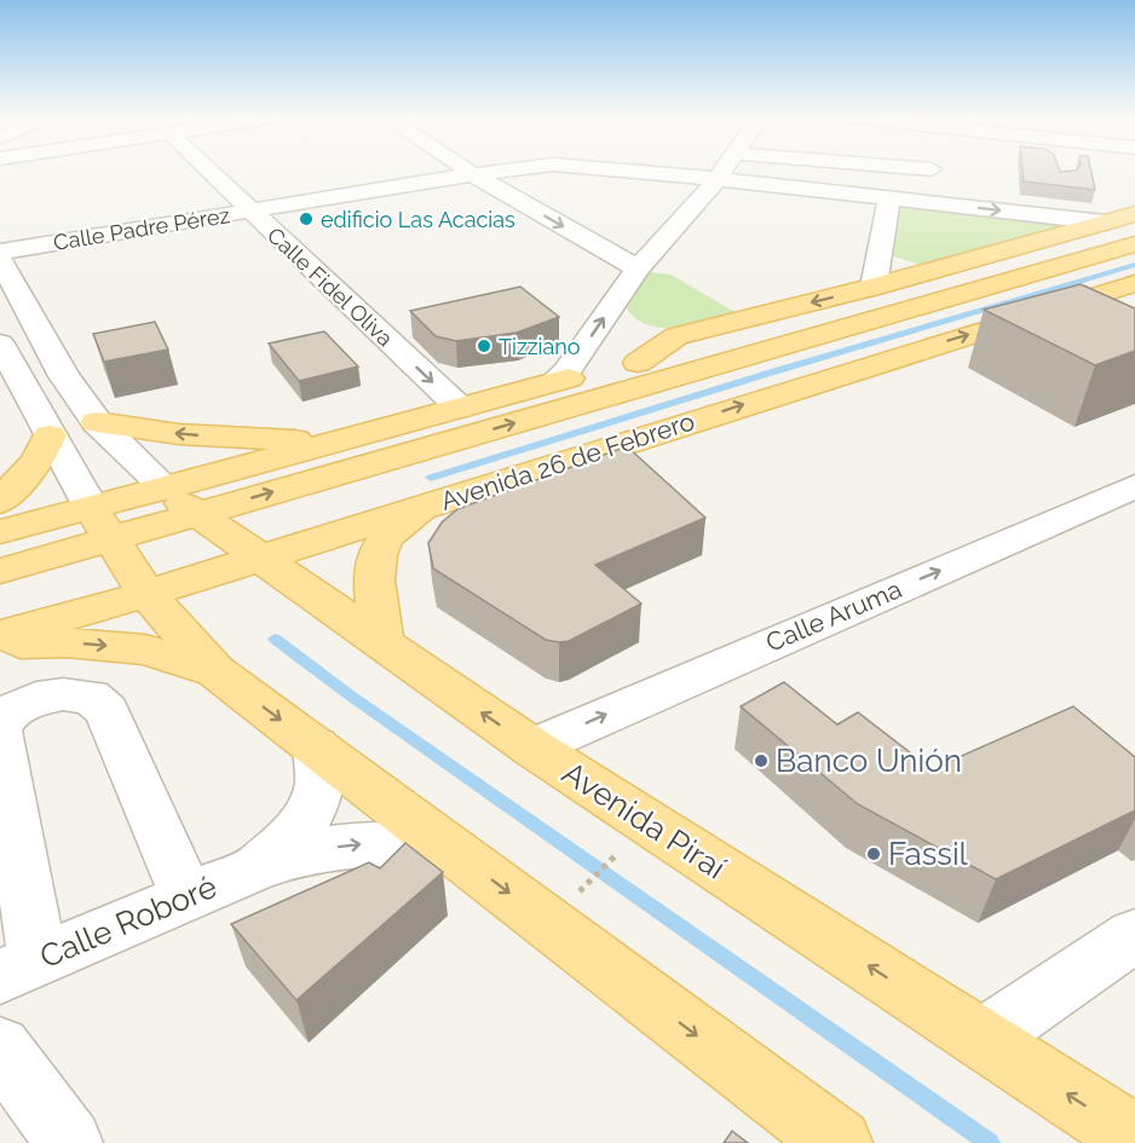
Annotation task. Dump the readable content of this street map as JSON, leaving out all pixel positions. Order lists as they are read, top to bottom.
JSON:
{
  "streets": {
    "main road": ["Avenida 26 de Febrero", "Avenida Piraí"],
    "street": [
      "Calle Padre Pérez",
      "Calle Fidel Oliva",
      "Calle Aruma",
      "Calle Roboré"
    ]
  },
  "crossings": [
    ["Calle Padre Pérez", "Calle Fidel Oliva"],
    ["Avenida 26 de Febrero", "Avenida Piraí"],
    ["Calle Aruma", "Avenida Piraí"]
  ],
  "one_way": ["Calle Aruma"],
  "places": [
    "edificio Las Acacias",
    "Tizziano",
    "Banco Unión",
    "Fassil"
  ]
}
